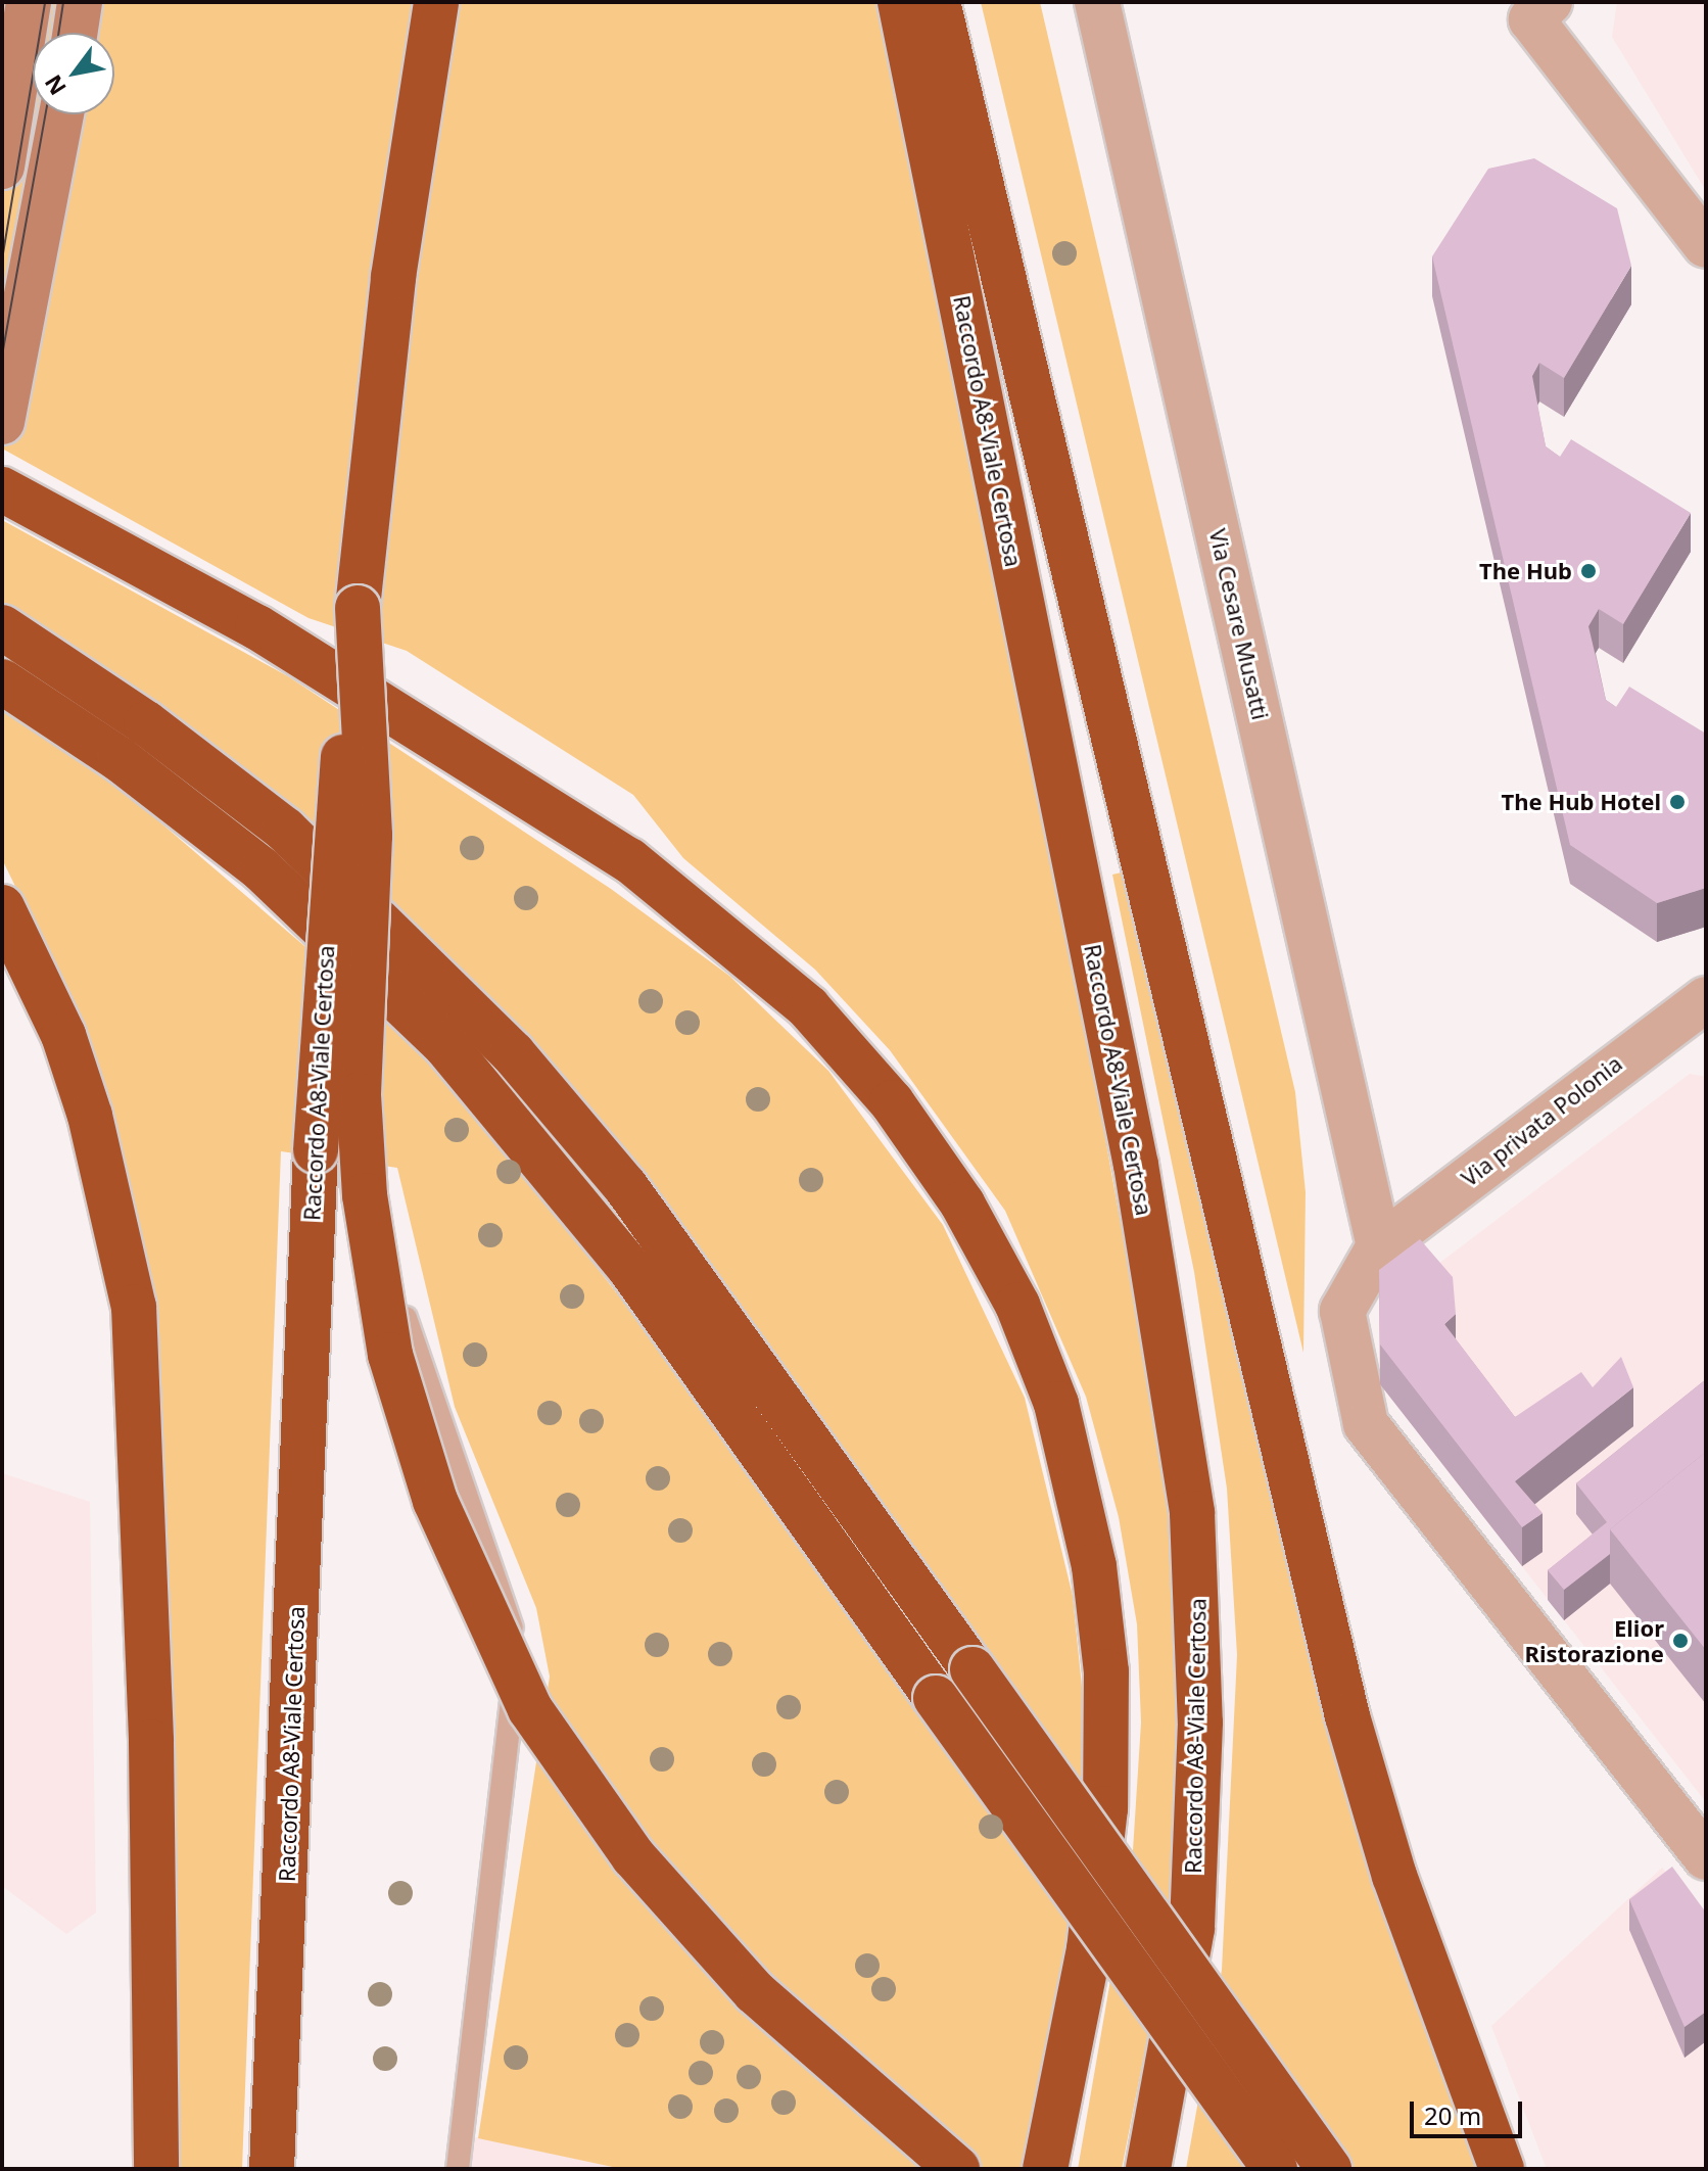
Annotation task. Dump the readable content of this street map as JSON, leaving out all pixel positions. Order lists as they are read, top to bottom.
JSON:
{
  "streets": {
    "highway": ["Raccordo A8-Viale Certosa"],
    "street": ["Via Cesare Musatti", "Via privata Polonia"]
  },
  "crossings": [
    ["Via Cesare Musatti", "Via privata Polonia"]
  ],
  "places": ["The Hub", "The Hub Hotel", "Elior Ristorazione"],
  "scale_bar": "20 m",
  "north": "bottom left"
}
